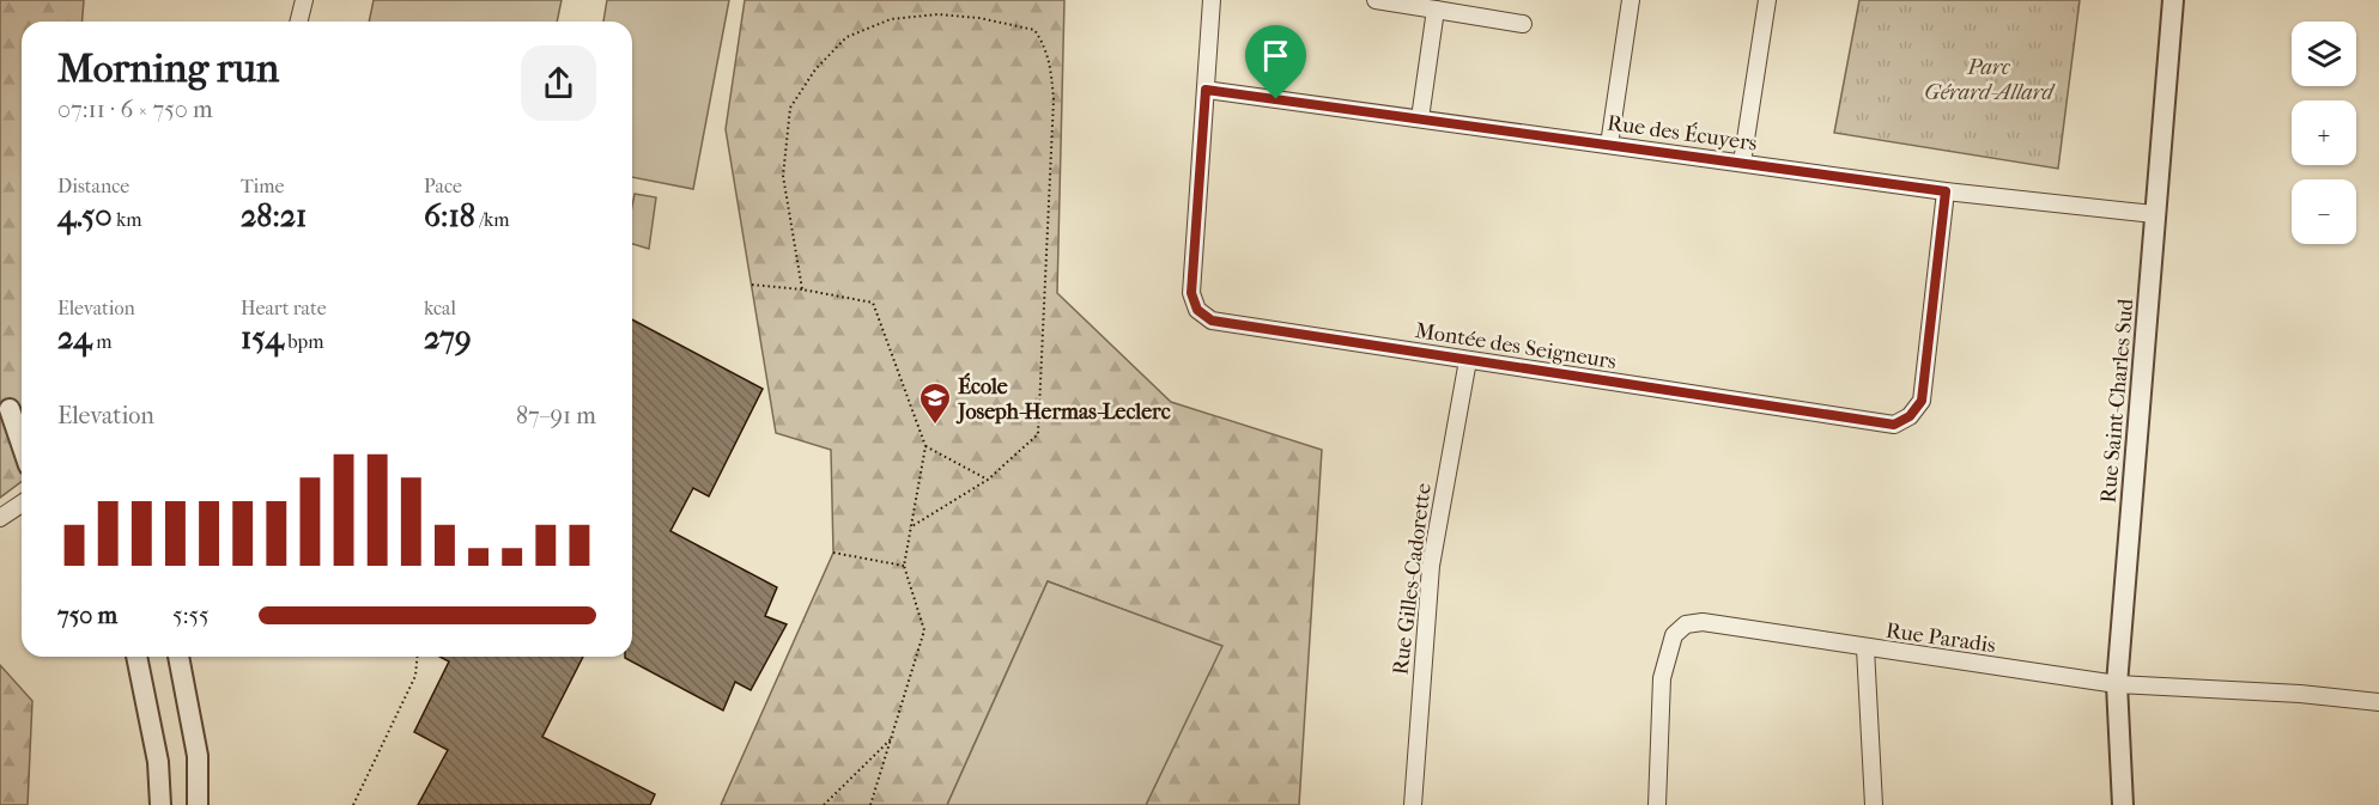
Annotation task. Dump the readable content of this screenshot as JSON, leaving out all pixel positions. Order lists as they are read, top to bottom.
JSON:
{
  "streets": {
    "street": [
      "Rue des Écuyers",
      "Montée des Seigneurs",
      "Rue Saint-Charles Sud",
      "Rue Gilles-Cadorette",
      "Rue Paradis"
    ]
  },
  "crossings": [
    ["Rue des Écuyers", "Montée des Seigneurs"],
    ["Rue des Écuyers", "Rue Saint-Charles Sud"],
    ["Montée des Seigneurs", "Rue Gilles-Cadorette"],
    ["Rue Saint-Charles Sud", "Rue Paradis"]
  ],
  "parks": ["Parc Gérard-Allard"],
  "places": {
    "school or university": ["École Joseph-Hermas-Leclerc"]
  },
  "page": {
    "map_buttons": ["+", "−"],
    "heading": ["Morning run", "07:11 · 6 × 750 m"],
    "stats": [
      ["Distance", "4.50 km"],
      ["Time", "28:21"],
      ["Pace", "6:18 /km"],
      ["Elevation", "24 m"],
      ["Heart rate", "154 bpm"],
      ["kcal", "279"]
    ],
    "chart": ["Elevation", "87–91 m"],
    "list": [
      {
        "name": "750 m",
        "note": "5:55"
      }
    ]
  }
}
